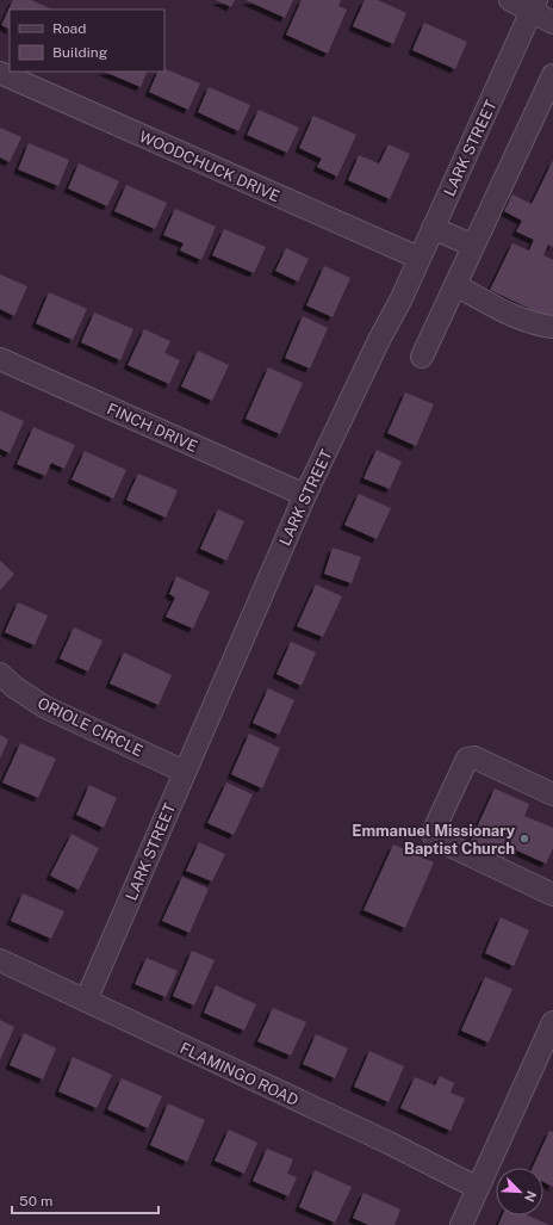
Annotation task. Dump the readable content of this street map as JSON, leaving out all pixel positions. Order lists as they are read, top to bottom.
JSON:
{
  "streets": {
    "street": [
      "LARK STREET",
      "WOODCHUCK DRIVE",
      "FINCH DRIVE",
      "ORIOLE CIRCLE",
      "FLAMINGO ROAD"
    ]
  },
  "crossings": [
    ["LARK STREET", "WOODCHUCK DRIVE"],
    ["LARK STREET", "FINCH DRIVE"],
    ["LARK STREET", "ORIOLE CIRCLE"],
    ["LARK STREET", "FLAMINGO ROAD"]
  ],
  "places": ["Emmanuel Missionary Baptist Church"],
  "legend": ["Road", "Building"],
  "scale_bar": "50 m",
  "north": "bottom right"
}
